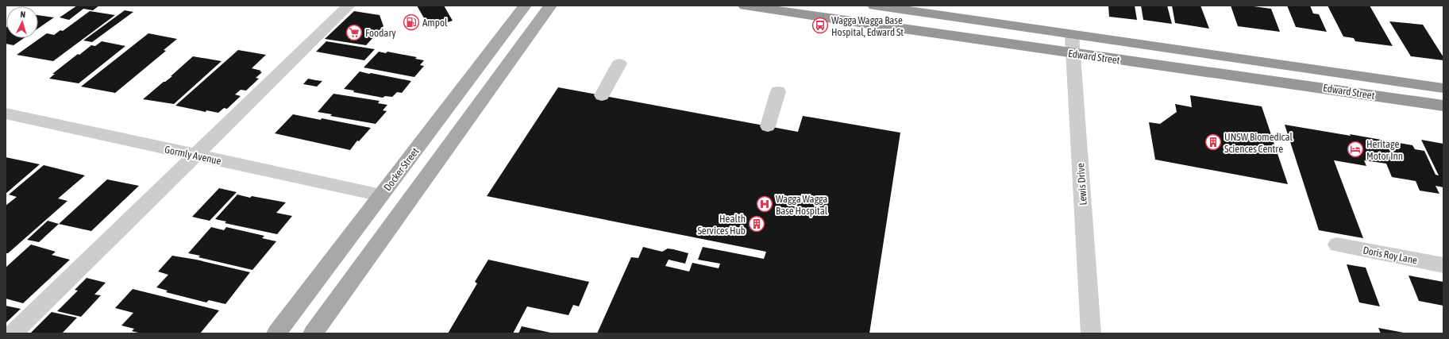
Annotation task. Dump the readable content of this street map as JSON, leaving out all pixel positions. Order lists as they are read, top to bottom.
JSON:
{
  "streets": {
    "highway": ["Edward Street"],
    "main road": ["Docker Street"],
    "street": ["Gormly Avenue", "Lewis Drive", "Doris Roy Lane"]
  },
  "crossings": [
    ["Edward Street", "Lewis Drive"],
    ["Gormly Avenue", "Docker Street"]
  ],
  "places": {
    "fuel station": ["Ampol"],
    "bus stop": ["Wagga Wagga Base Hospital, Edward St"],
    "supermarket": ["Foodary"],
    "building": ["UNSW Biomedical Sciences Centre", "Health Services Hub"],
    "hotel": ["Heritage Motor Inn"],
    "hospital": ["Wagga Wagga Base Hospital"]
  },
  "north": "top"
}
